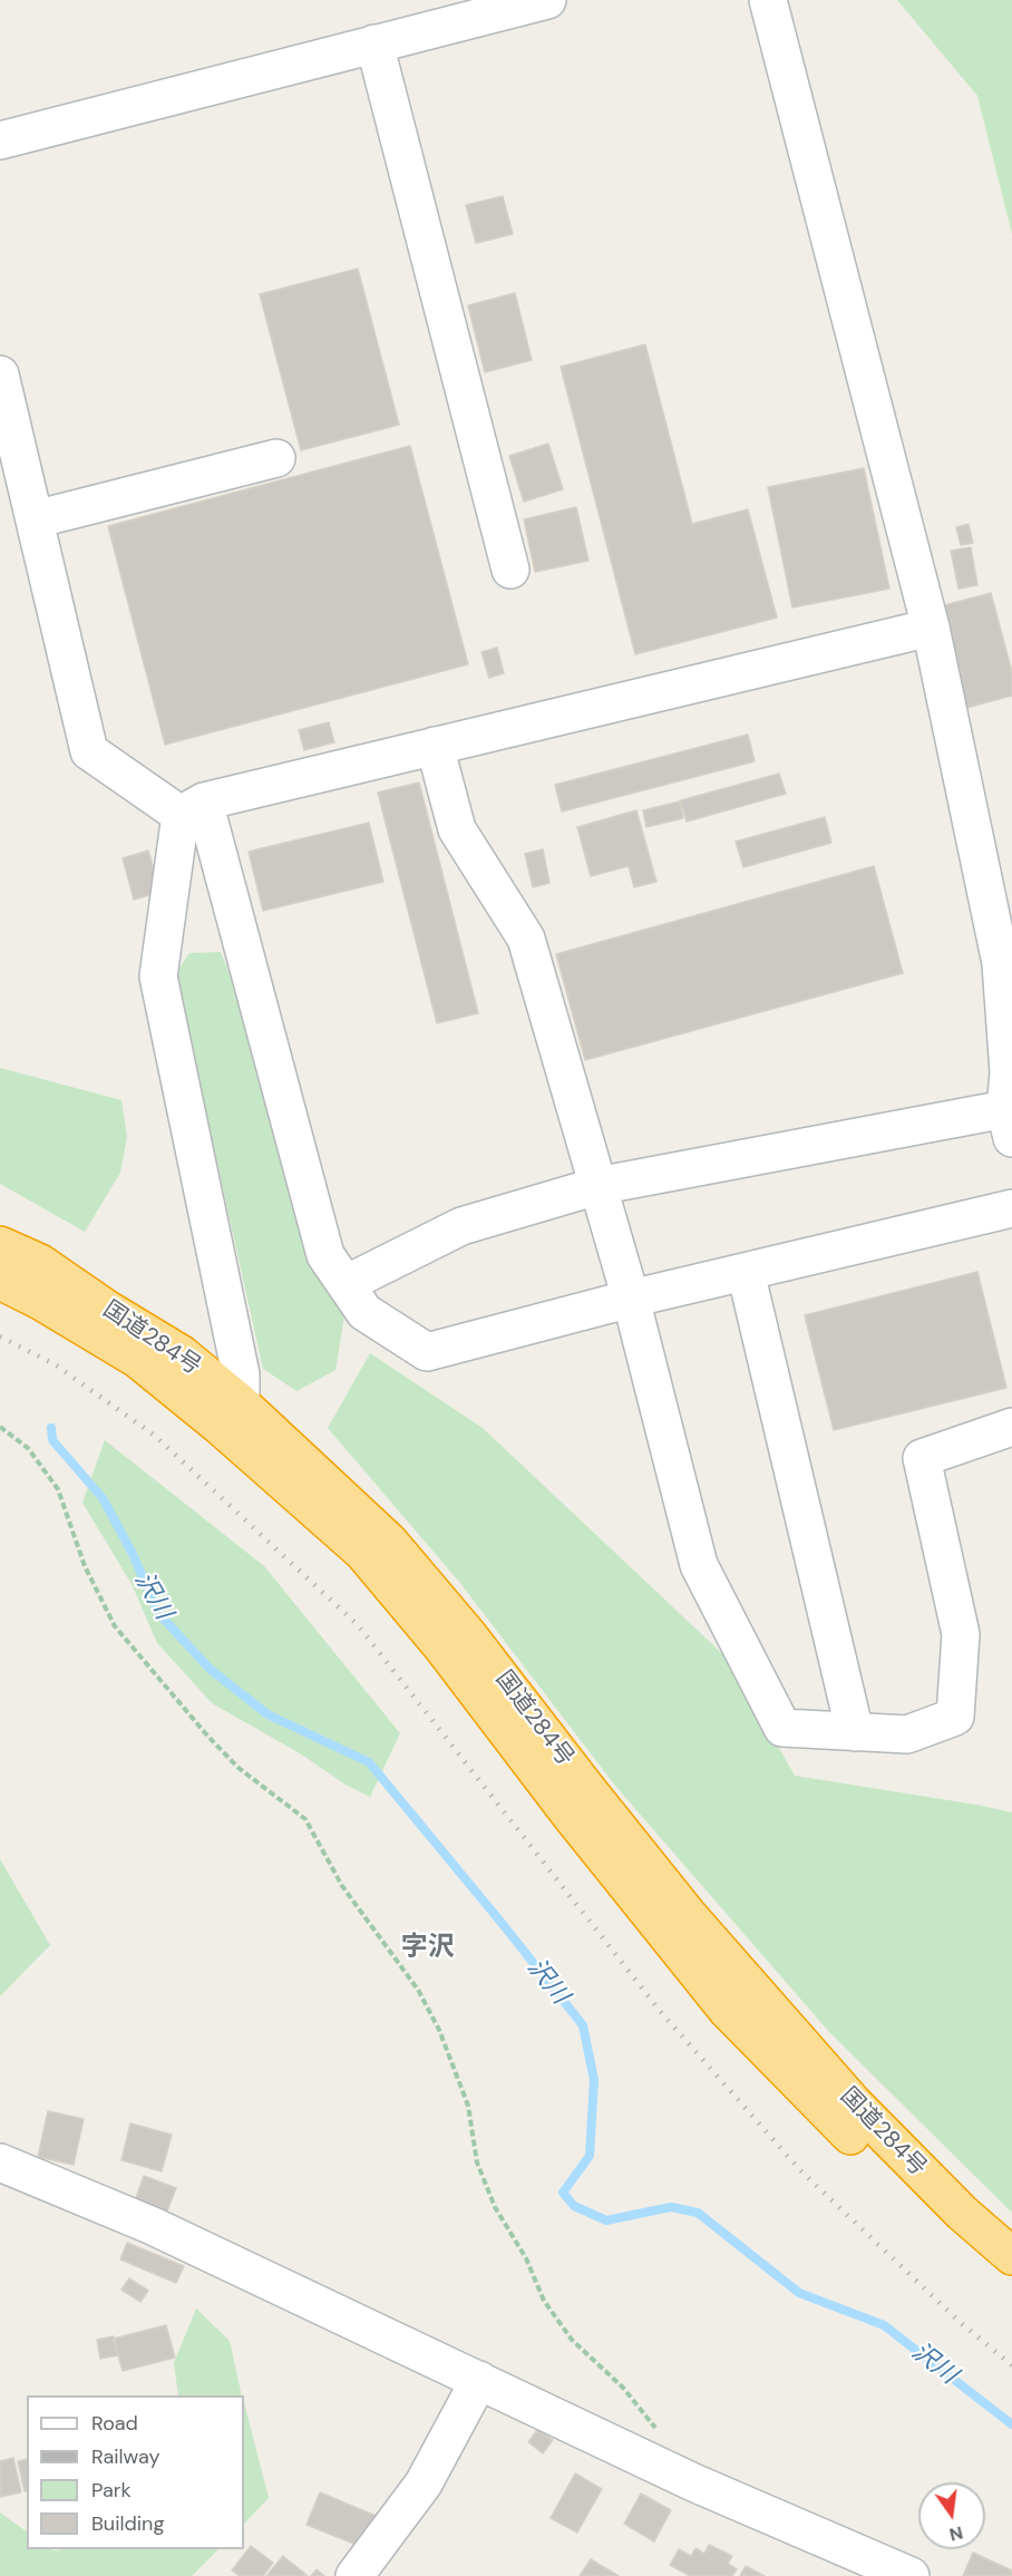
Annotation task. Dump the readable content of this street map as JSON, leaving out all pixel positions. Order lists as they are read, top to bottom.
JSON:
{
  "streets": {
    "highway": ["国道284号"]
  },
  "districts": ["字沢"],
  "water": ["沢川"],
  "legend": [
    "Road",
    "Railway",
    "Park",
    "Building"
  ],
  "north": "bottom"
}
